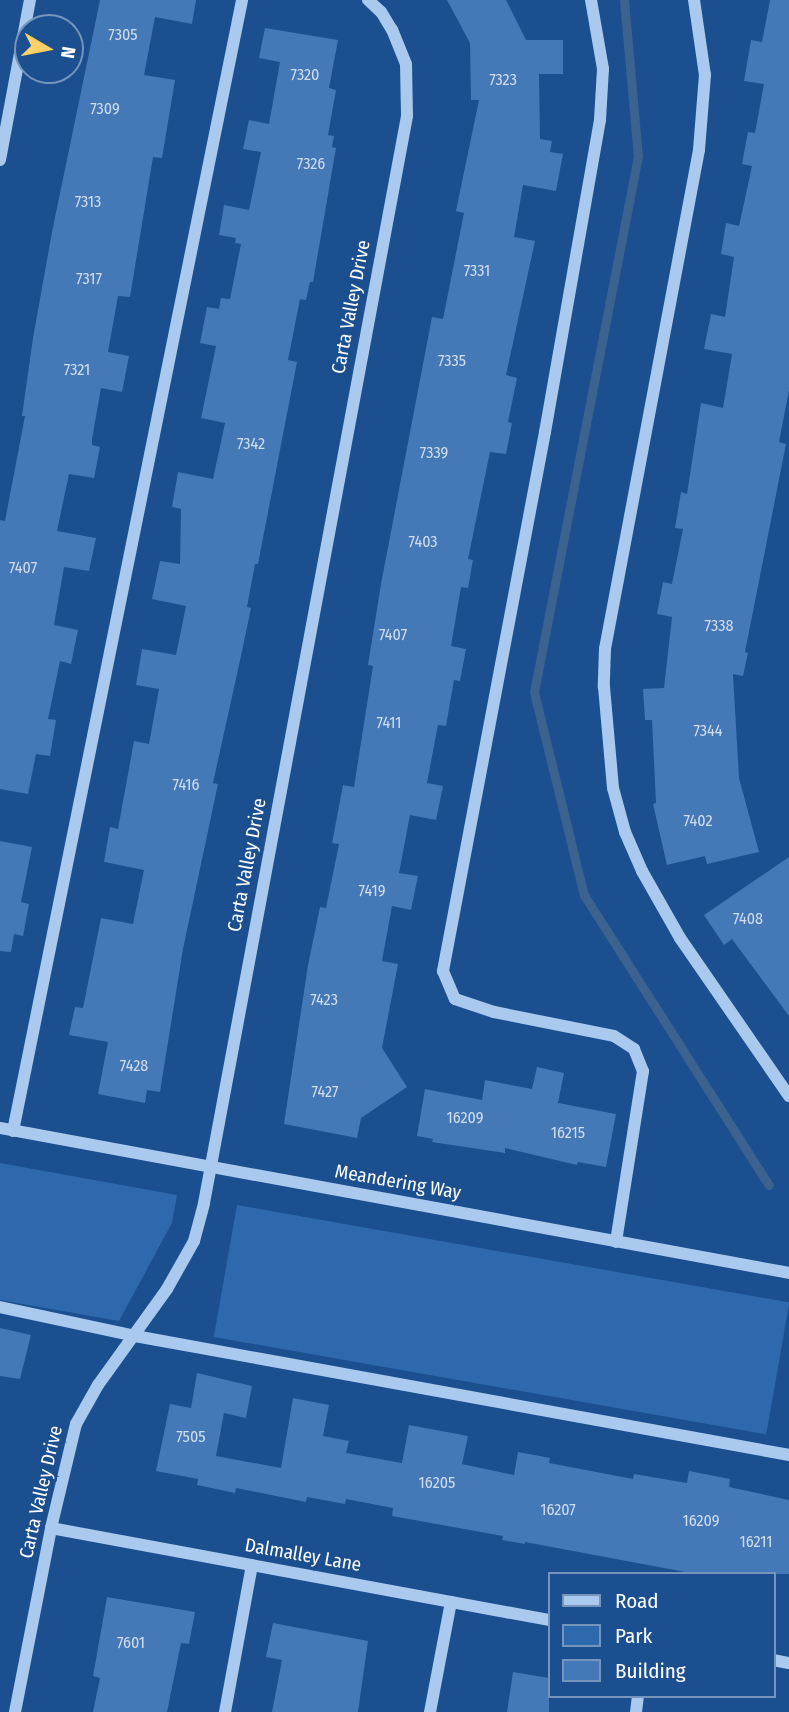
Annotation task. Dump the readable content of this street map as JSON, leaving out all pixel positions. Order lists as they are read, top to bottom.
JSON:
{
  "streets": {
    "street": ["Carta Valley Drive", "Meandering Way", "Dalmalley Lane"]
  },
  "crossings": [
    ["Carta Valley Drive", "Meandering Way"],
    ["Carta Valley Drive", "Dalmalley Lane"]
  ],
  "house_numbers": [
    "7305",
    "7320",
    "7323",
    "7309",
    "7326",
    "7313",
    "7331",
    "7317",
    "7335",
    "7321",
    "7342",
    "7339",
    "7403",
    "7407",
    "7338",
    "7407",
    "7411",
    "7344",
    "7416",
    "7402",
    "7419",
    "7408",
    "7423",
    "7428",
    "7427",
    "16209",
    "16215",
    "7505",
    "16205",
    "16207",
    "16209",
    "16211",
    "7601"
  ],
  "legend": ["Road", "Park", "Building"],
  "north": "right"
}
